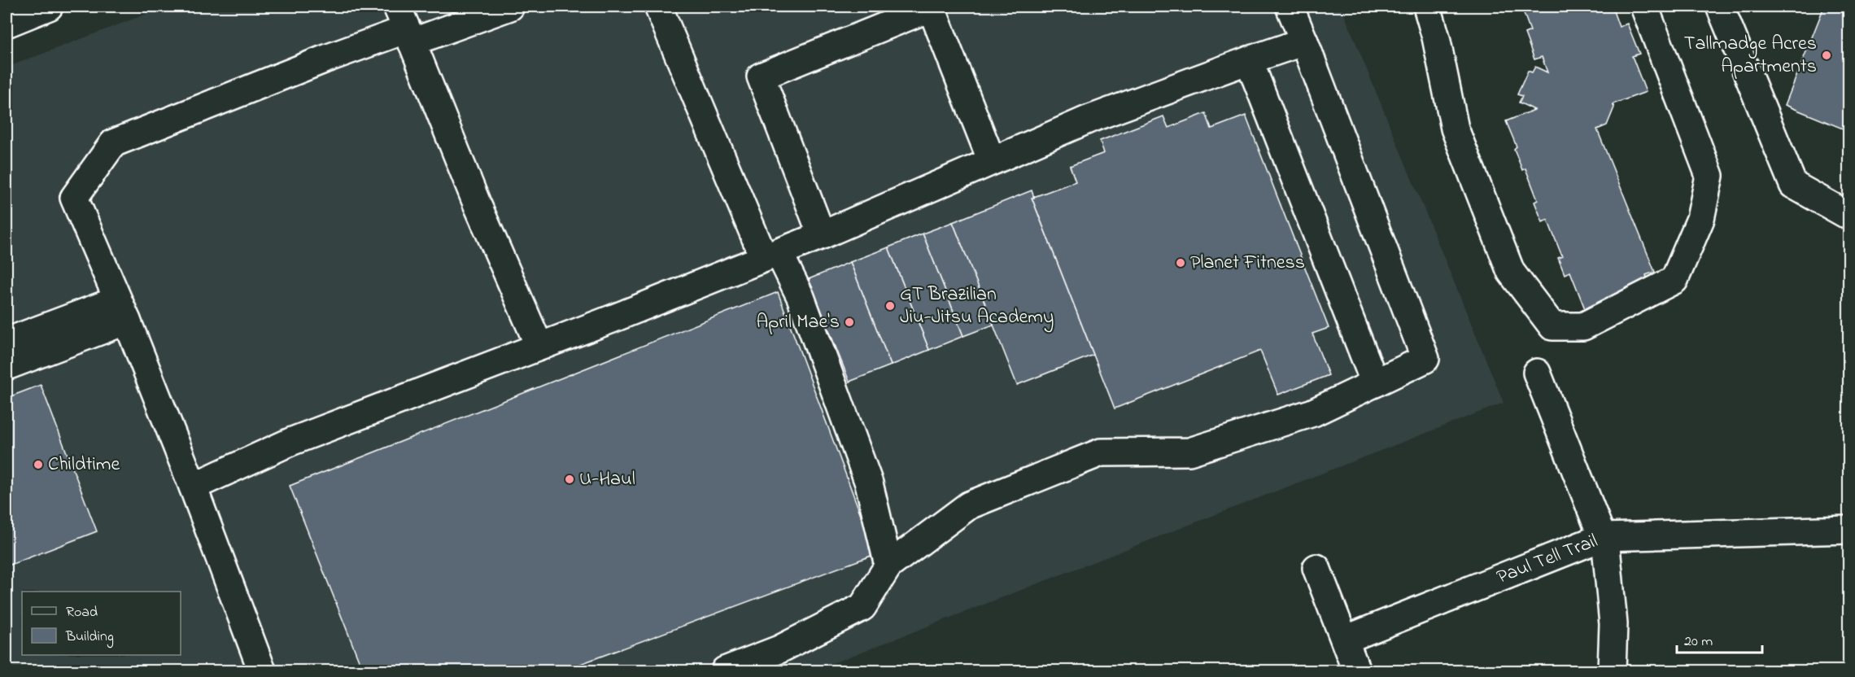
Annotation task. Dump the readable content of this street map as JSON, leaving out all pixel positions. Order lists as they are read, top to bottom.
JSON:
{
  "streets": {
    "street": ["Paul Tell Trail"]
  },
  "places": [
    "Tallmadge Acres Apartments",
    "Planet Fitness",
    "GT Brazilian Jiu-Jitsu Academy",
    "April Mae's",
    "Childtime",
    "U-Haul"
  ],
  "legend": ["Road", "Building"],
  "scale_bar": "20 m"
}
